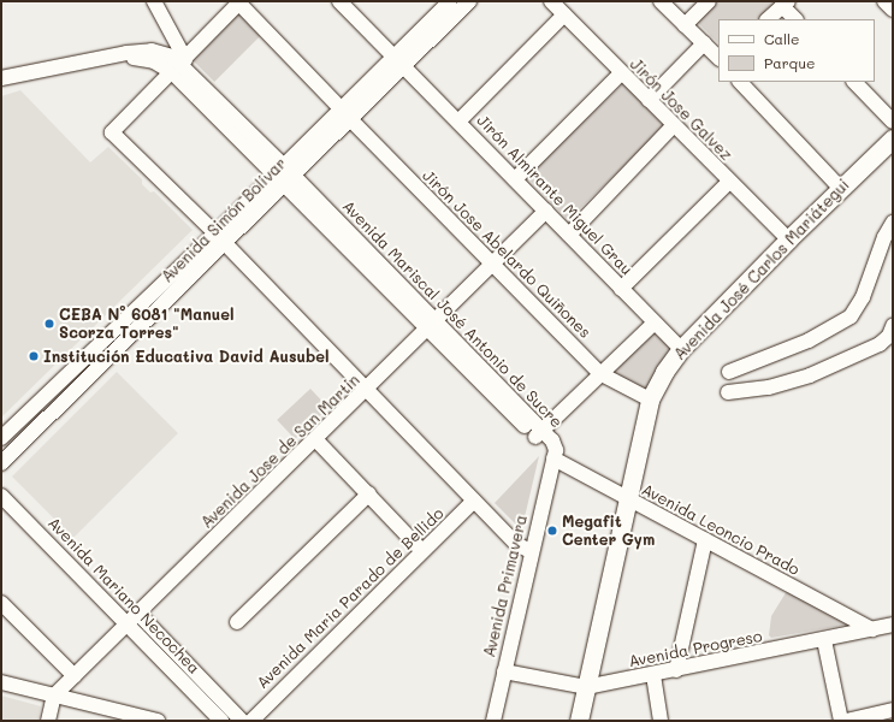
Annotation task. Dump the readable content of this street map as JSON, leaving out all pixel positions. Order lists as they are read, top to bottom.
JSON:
{
  "streets": {
    "main road": ["Avenida José Carlos Mariátegui"],
    "street": [
      "Jirón Jose Galvez",
      "Jirón Almirante Miguel Grau",
      "Avenida Simón Bolívar",
      "Jirón Jose Abelardo Quiñones",
      "Avenida Mariscal José Antonio de Sucre",
      "Avenida Jose de San Martin",
      "Avenida Leoncio Prado",
      "Avenida Primavera",
      "Avenida Mariano Necochea",
      "Avenida Maria Parado de Bellido",
      "Avenida Progreso"
    ]
  },
  "crossings": [
    ["Jirón Jose Galvez", "Avenida José Carlos Mariátegui"],
    ["Jirón Almirante Miguel Grau", "Avenida Simón Bolívar"],
    ["Jirón Almirante Miguel Grau", "Avenida José Carlos Mariátegui"],
    ["Jirón Almirante Miguel Grau", "Avenida Jose de San Martin"],
    ["Avenida Simón Bolívar", "Jirón Jose Abelardo Quiñones"],
    ["Avenida Simón Bolívar", "Avenida Mariscal José Antonio de Sucre"],
    ["Jirón Jose Abelardo Quiñones", "Avenida José Carlos Mariátegui"],
    ["Jirón Jose Abelardo Quiñones", "Avenida Jose de San Martin"],
    ["Avenida José Carlos Mariátegui", "Avenida Leoncio Prado"],
    ["Avenida José Carlos Mariátegui", "Avenida Progreso"],
    ["Avenida Mariscal José Antonio de Sucre", "Avenida Jose de San Martin"],
    ["Avenida Mariscal José Antonio de Sucre", "Avenida Leoncio Prado"],
    ["Avenida Mariscal José Antonio de Sucre", "Avenida Primavera"],
    ["Avenida Jose de San Martin", "Avenida Mariano Necochea"],
    ["Avenida Leoncio Prado", "Avenida Primavera"],
    ["Avenida Leoncio Prado", "Avenida Progreso"],
    ["Avenida Primavera", "Avenida Progreso"]
  ],
  "places": ["CEBA N° 6081 \"Manuel Scorza Torres\"", "Institución Educativa David Ausubel", "Megafit Center Gym"],
  "legend": ["Calle", "Parque"]
}
